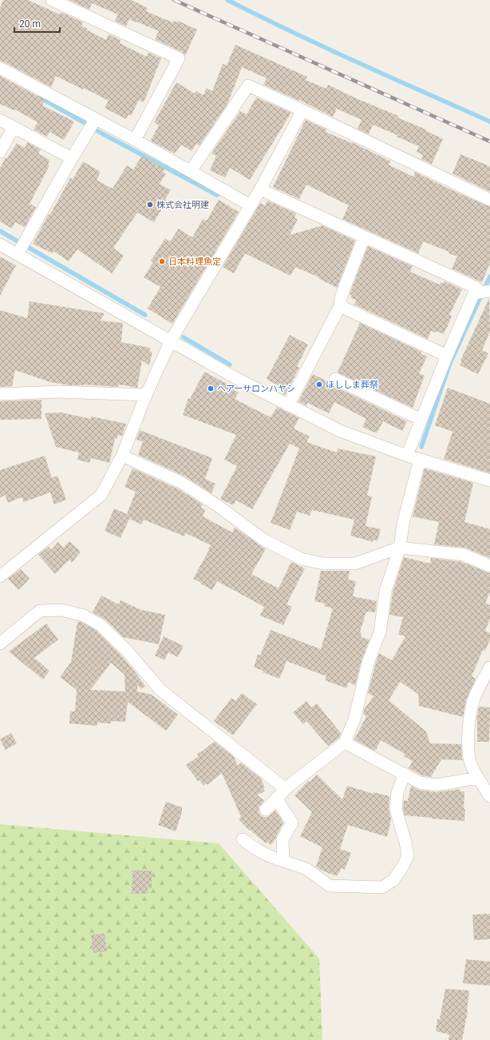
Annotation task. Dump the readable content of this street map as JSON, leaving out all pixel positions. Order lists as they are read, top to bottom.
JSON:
{
  "places": [
    "株式会社明建",
    "日本料理魚定",
    "ほししま葬祭",
    "ヘアーサロンハヤシ"
  ],
  "scale_bar": "20 m"
}
